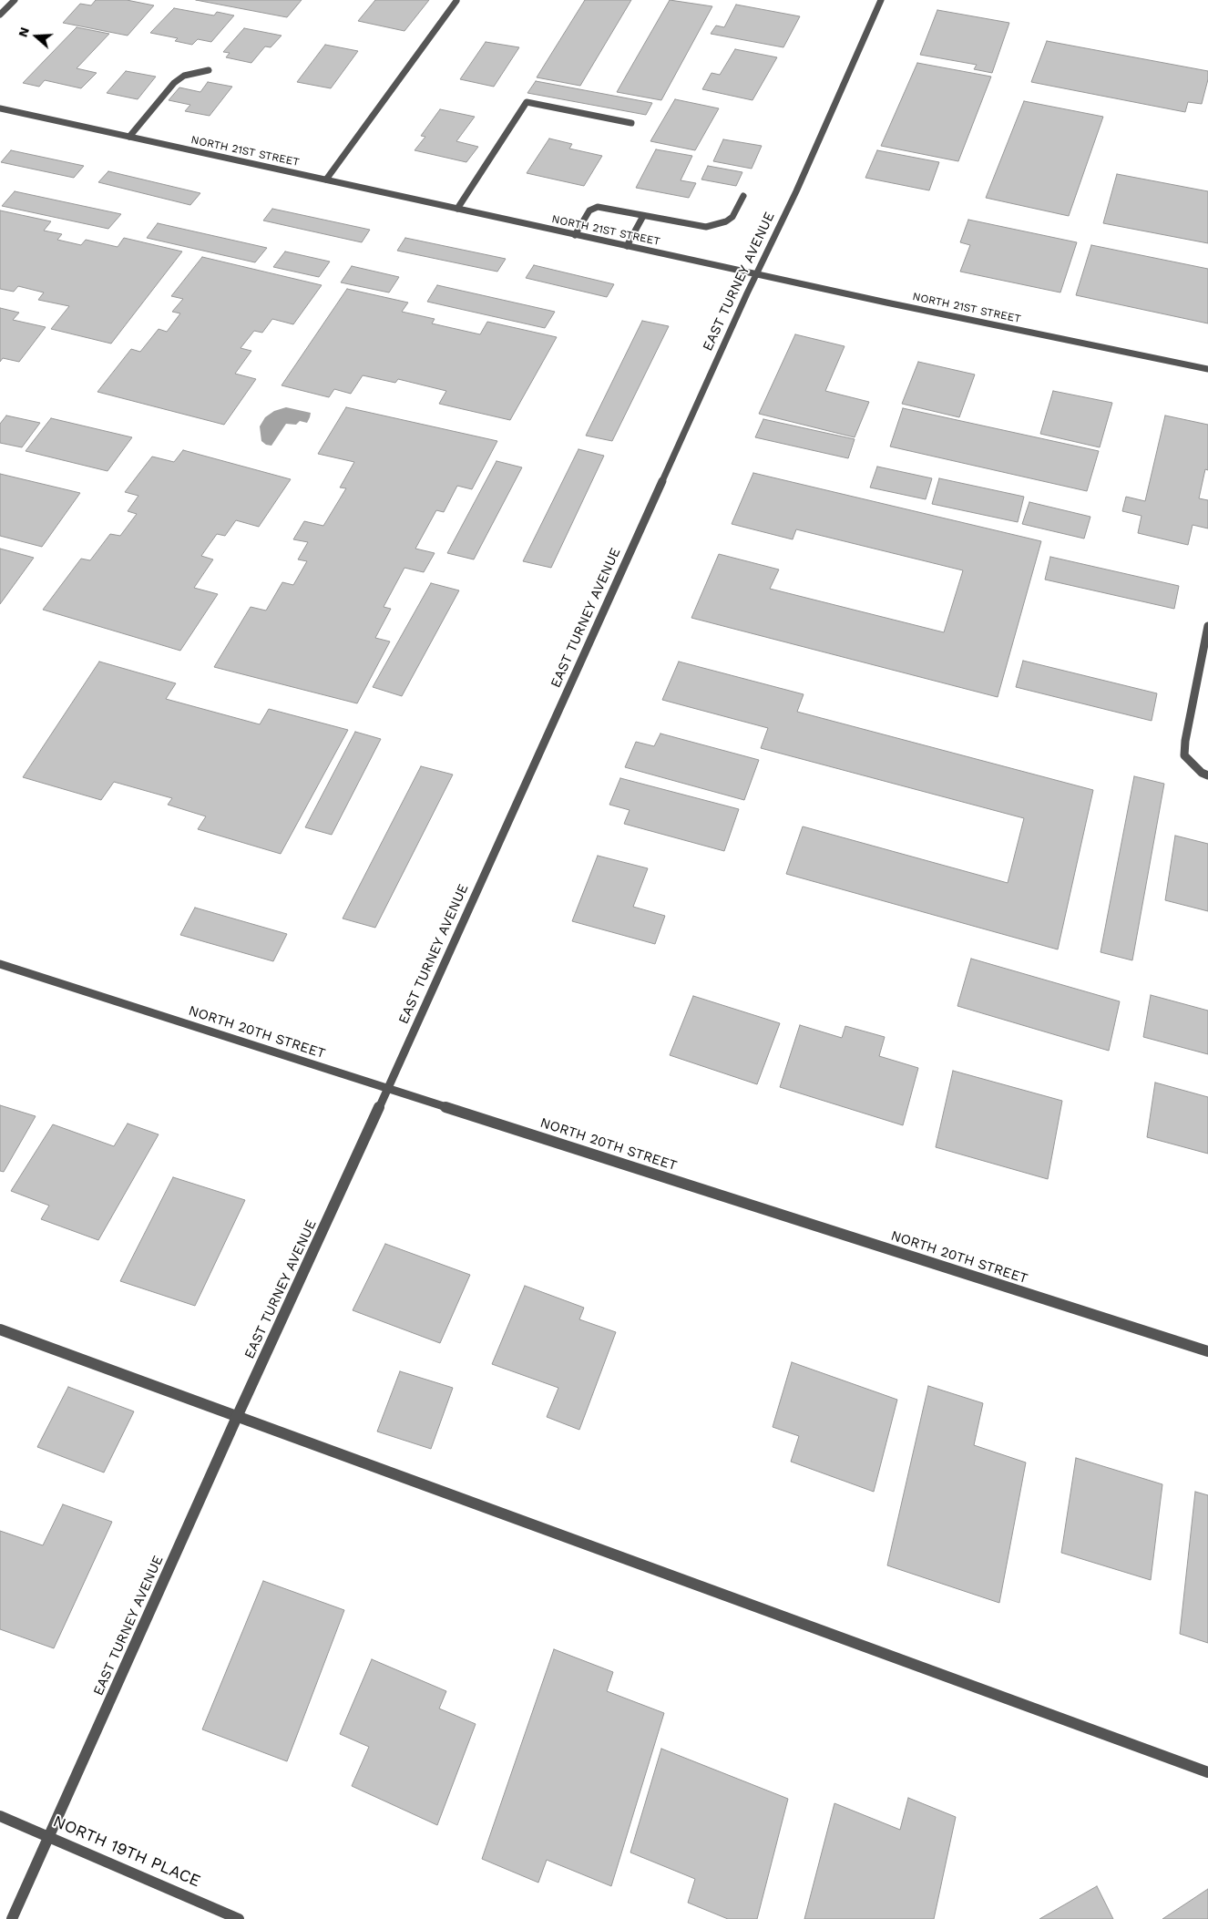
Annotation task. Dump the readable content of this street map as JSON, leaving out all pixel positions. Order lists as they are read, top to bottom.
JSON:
{
  "streets": {
    "street": [
      "NORTH 21ST STREET",
      "EAST TURNEY AVENUE",
      "NORTH 20TH STREET",
      "NORTH 19TH PLACE"
    ]
  },
  "crossings": [
    ["NORTH 21ST STREET", "EAST TURNEY AVENUE"],
    ["EAST TURNEY AVENUE", "NORTH 20TH STREET"],
    ["EAST TURNEY AVENUE", "NORTH 19TH PLACE"]
  ],
  "north": "left"
}
